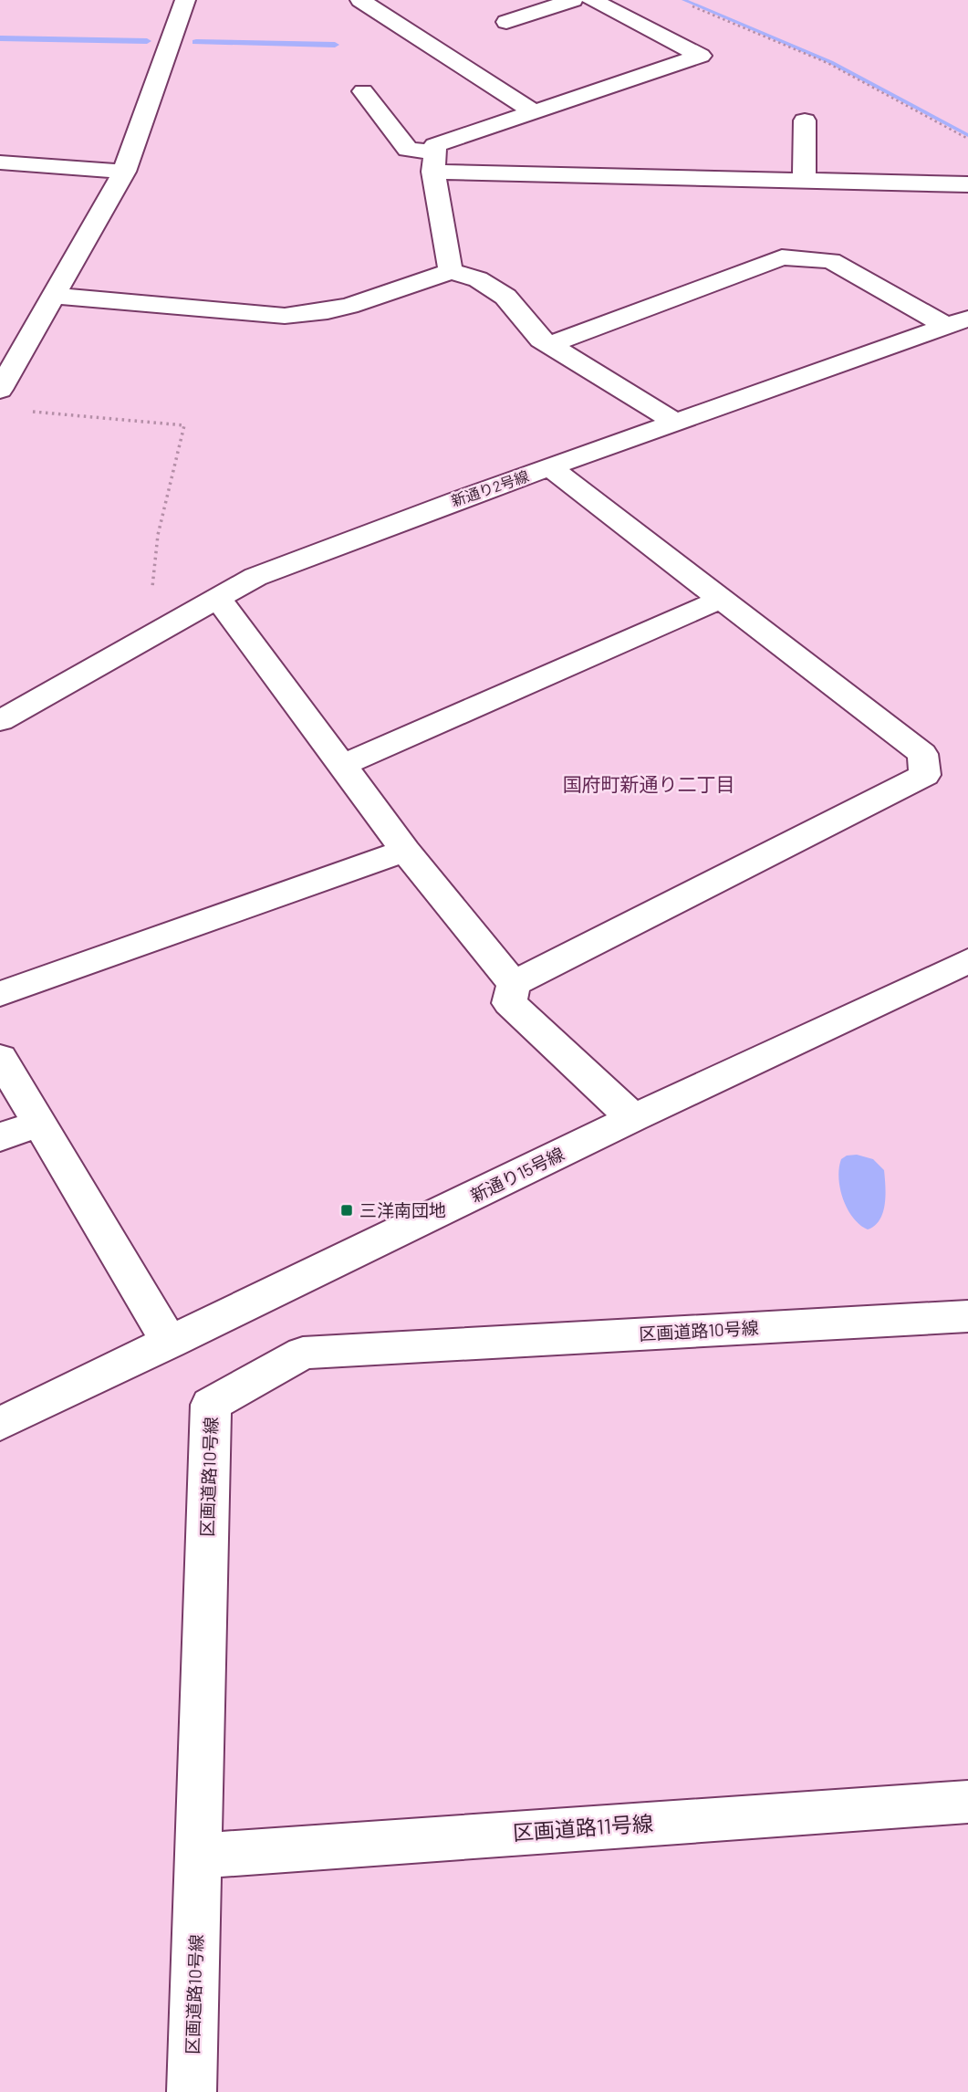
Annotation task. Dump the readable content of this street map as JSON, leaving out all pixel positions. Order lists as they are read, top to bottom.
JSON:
{
  "streets": {
    "street": [
      "新通り2号線",
      "新通り15号線",
      "区画道路10号線",
      "区画道路11号線"
    ]
  },
  "crossings": [
    ["区画道路10号線", "区画道路11号線"]
  ],
  "districts": ["国府町新通り二丁目"],
  "places": {
    "transit": ["三洋南団地"]
  }
}
